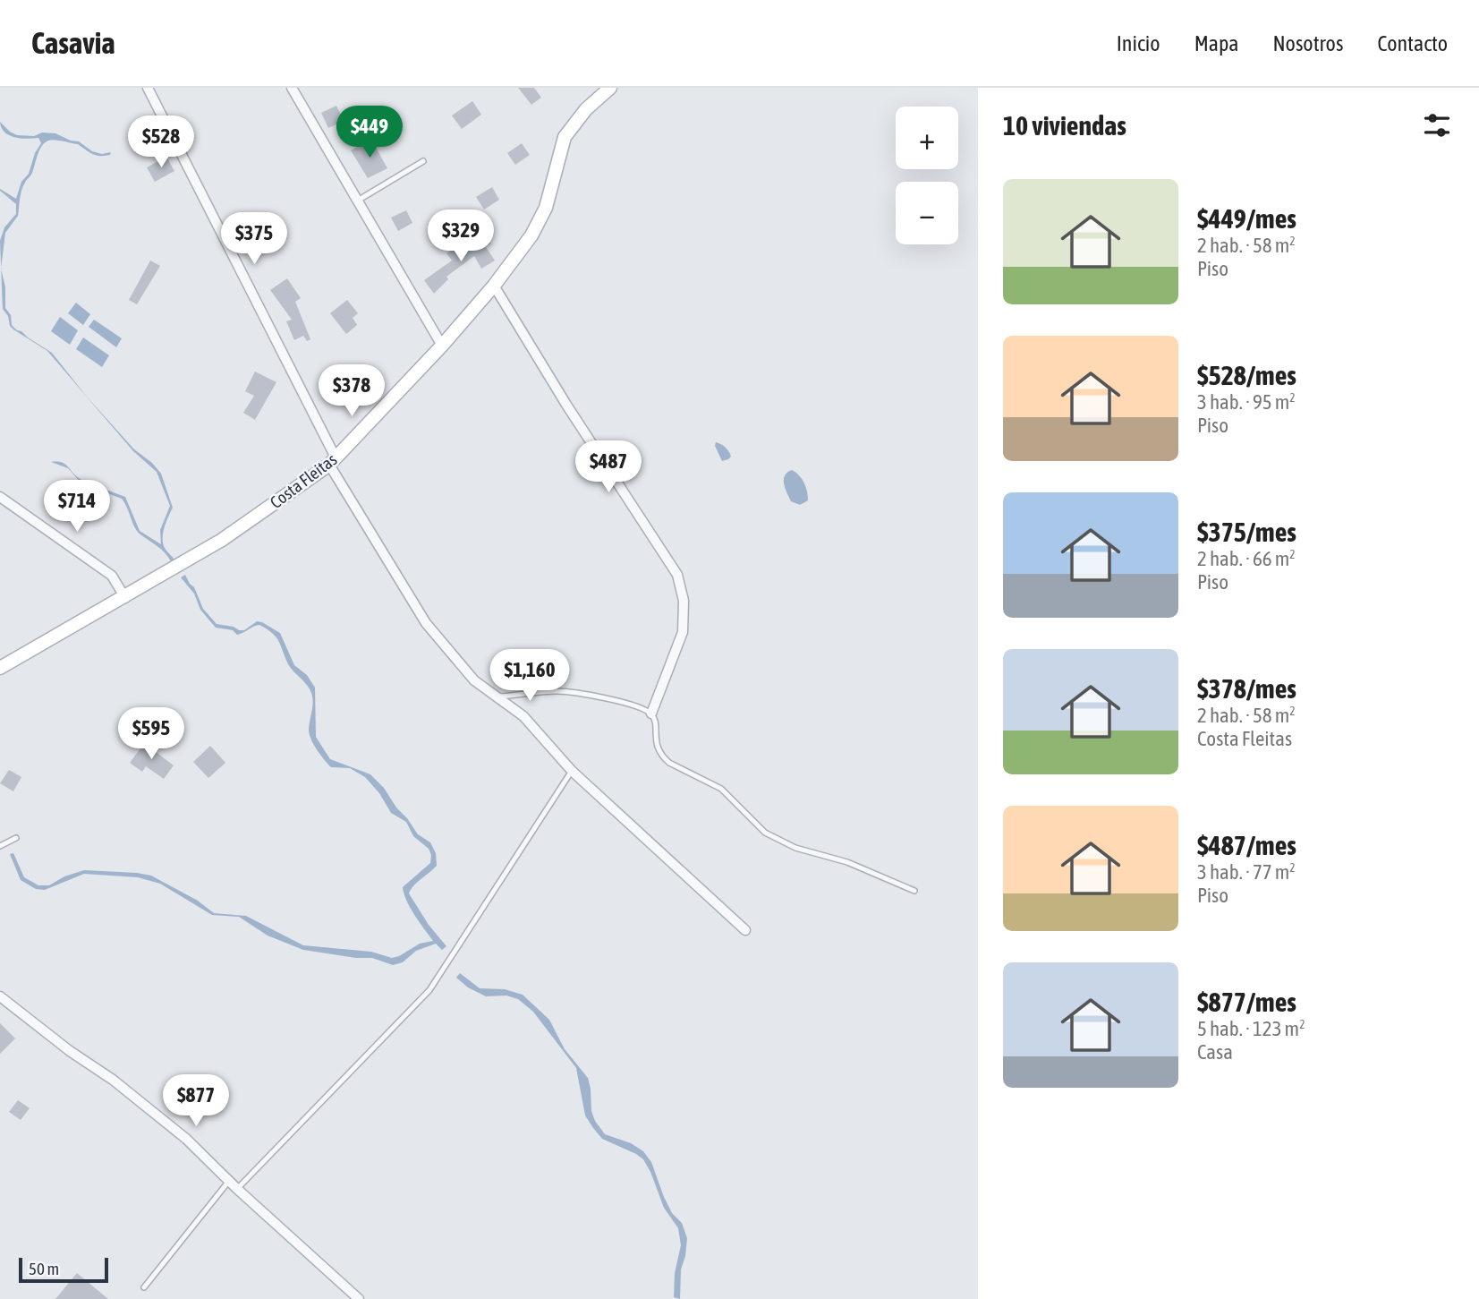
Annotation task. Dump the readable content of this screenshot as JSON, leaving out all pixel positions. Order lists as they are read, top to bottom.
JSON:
{
  "streets": {
    "main road": ["Costa Fleitas"]
  },
  "scale_bar": "50 m",
  "page": {
    "header": "Casavia",
    "nav": [
      "Inicio",
      "Mapa",
      "Nosotros",
      "Contacto"
    ],
    "heading": "10 viviendas",
    "price": [
      "$449",
      "$528",
      "$329",
      "$375",
      "$378",
      "$487",
      "$714",
      "$1,160",
      "$595",
      "$877"
    ],
    "map_buttons": ["+", "−"],
    "list": [
      {
        "name": "$449/mes",
        "note": "2 hab. · 58 m² · Piso"
      },
      {
        "name": "$528/mes",
        "note": "3 hab. · 95 m² · Piso"
      },
      {
        "name": "$375/mes",
        "note": "2 hab. · 66 m² · Piso"
      },
      {
        "name": "$378/mes",
        "note": "2 hab. · 58 m² · Costa Fleitas"
      },
      {
        "name": "$487/mes",
        "note": "3 hab. · 77 m² · Piso"
      },
      {
        "name": "$877/mes",
        "note": "5 hab. · 123 m² · Casa"
      }
    ],
    "scale": "50 m"
  }
}
